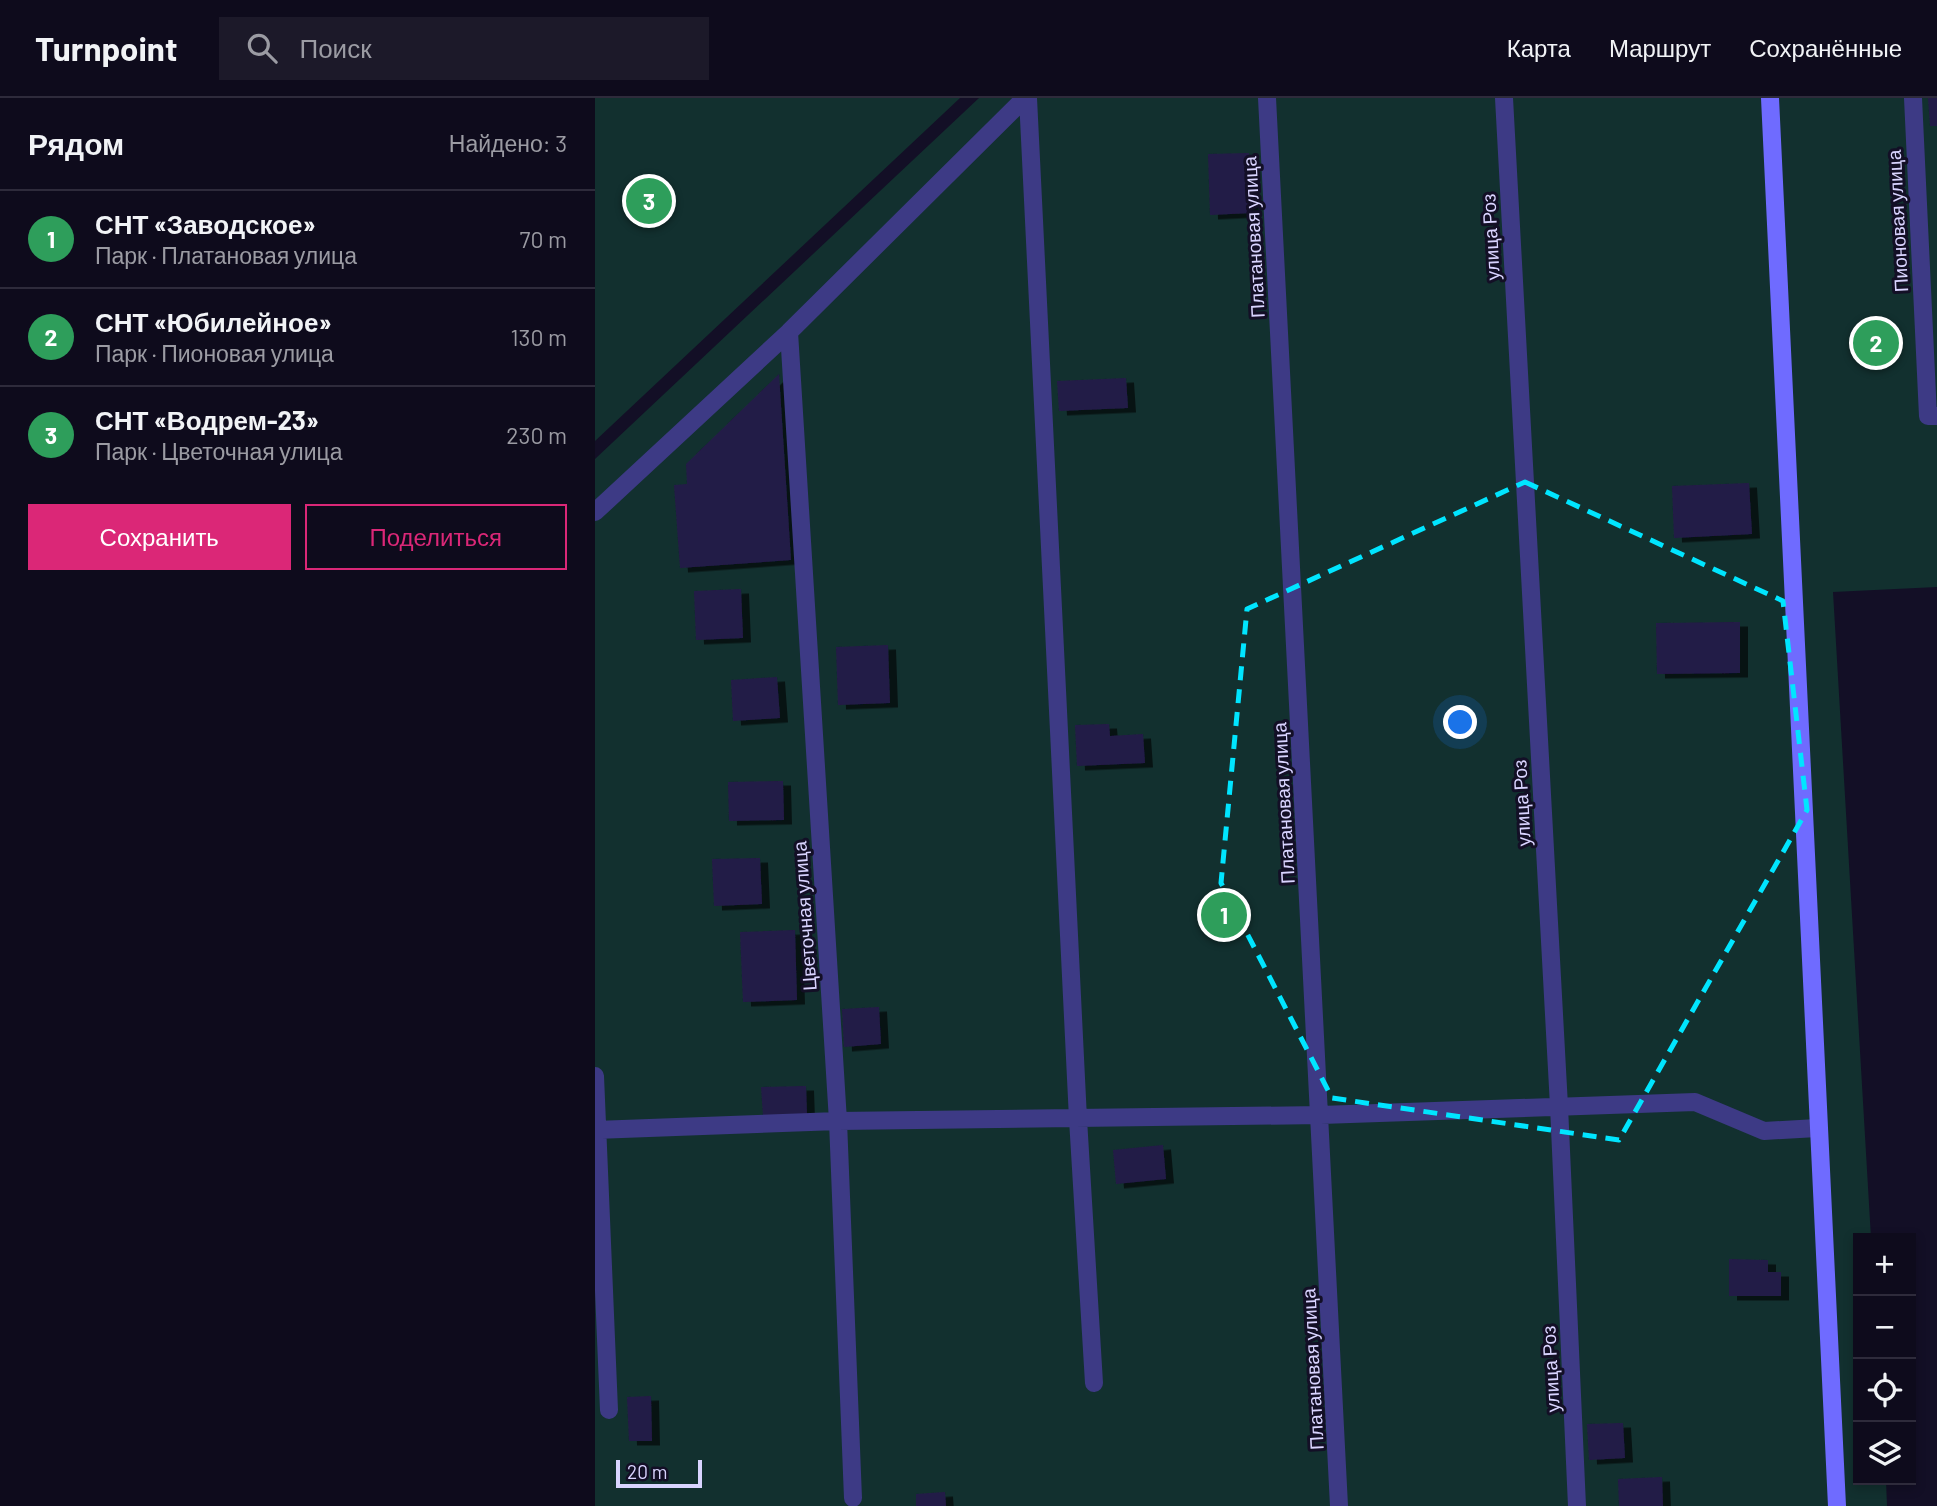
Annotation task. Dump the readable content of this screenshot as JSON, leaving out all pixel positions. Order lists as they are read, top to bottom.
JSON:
{
  "streets": {
    "street": [
      "Пионовая улица",
      "Платановая улица",
      "улица Роз",
      "Цветочная улица"
    ]
  },
  "scale_bar": "20 m",
  "page": {
    "header": "Turnpoint",
    "search": "Поиск",
    "nav": ["Карта", "Маршрут", "Сохранённые"],
    "heading": ["Рядом", "Найдено: 3"],
    "pins": ["3", "2", "1"],
    "list": [
      {
        "mark": "1",
        "name": "СНТ «Заводское»",
        "note": "Парк · Платановая улица",
        "value": "70 m"
      },
      {
        "mark": "2",
        "name": "СНТ «Юбилейное»",
        "note": "Парк · Пионовая улица",
        "value": "130 m"
      },
      {
        "mark": "3",
        "name": "СНТ «Водрем-23»",
        "note": "Парк · Цветочная улица",
        "value": "230 m"
      }
    ],
    "buttons": ["Сохранить", "Поделиться"],
    "map_buttons": ["+", "−"],
    "scale": "20 m"
  }
}
